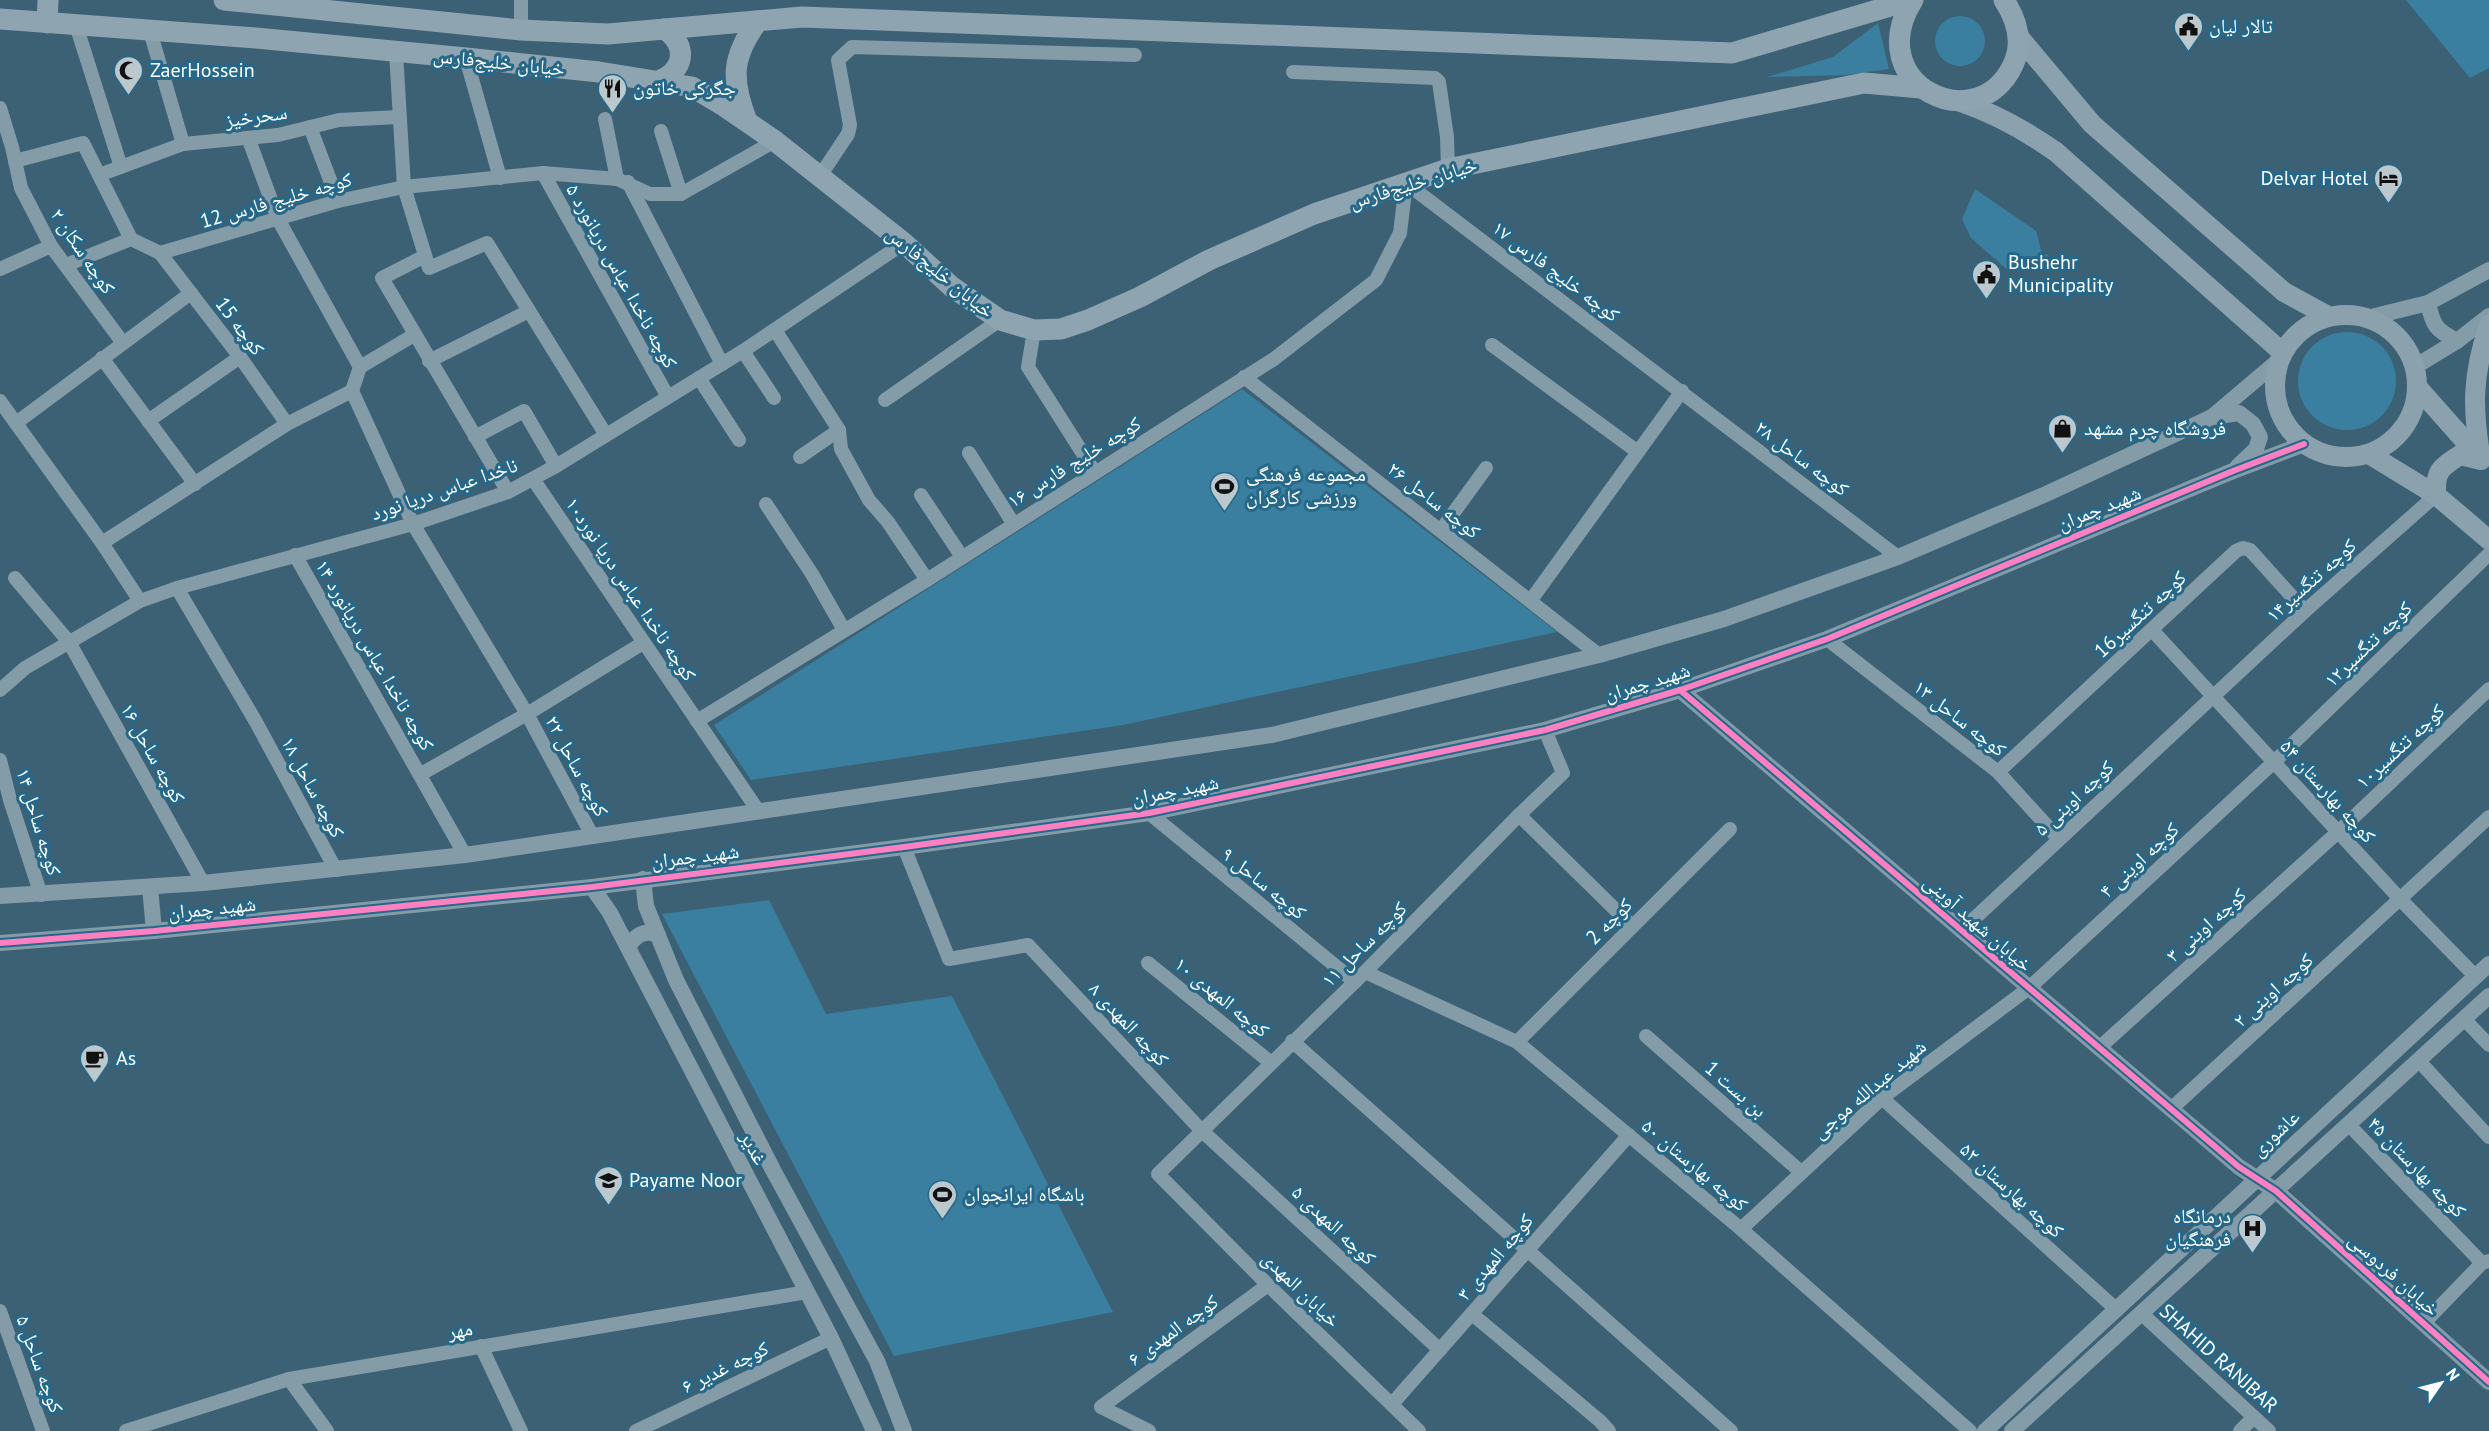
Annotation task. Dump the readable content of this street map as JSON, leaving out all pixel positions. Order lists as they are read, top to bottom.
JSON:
{
  "streets": {
    "main road": ["خیابان خلیج‌فارس"],
    "street": [
      "سحرخیز",
      "کوچه خلیج فارس 12",
      "کوچه سکان ۲",
      "کوچه خلیج فارس ۱۷",
      "کوچه ناخدا عباس دریانورد ۵",
      "کوچه 15",
      "کوچه ساحل ۲۸",
      "کوچه خلیج فارس ۱۶",
      "ناخدا عباس دریا نورد",
      "کوچه ساحل ۲۶",
      "شهید چمران",
      "کوچه تنگسیر۱۴",
      "کوچه ناخدا عباس دریا نورد۱۰",
      "کوچه تنگسیر16",
      "کوچه تنگسیر۱۲",
      "کوچه ناخدا عباس دریانورد ۱۴",
      "کوچه ساحل ۱۳",
      "کوچه تنگسیر۱۰",
      "کوچه ساحل ۱۶",
      "کوچه ساحل ۲۲",
      "کوچه ساحل ۱۸",
      "کوچه بهارستان ۵۴",
      "کوچه اوینی ۵",
      "کوچه ساحل ۱۴",
      "کوچه اوینی ۴",
      "کوچه ساحل ۹",
      "کوچه 2",
      "خیابان شهید آوینی",
      "کوچه اوینی ۳",
      "کوچه ساحل ۱۱",
      "کوچه اوینی ۲",
      "کوچه المهدی ۱۰",
      "کوچه المهدی ۸",
      "بن بست 1",
      "شهید عبدالله موجی",
      "عاشوری",
      "غدیر",
      "کوچه بهارستان ۵۰",
      "کوچه بهارستان ۴۵",
      "کوچه بهارستان ۵۲",
      "کوچه المهدی ۵",
      "کوچه المهدی ۳",
      "خیابان فردوسی",
      "خیابان المهدی",
      "مهر",
      "کوچه المهدی ۶",
      "SHAHID RANJBAR",
      "کوچه ساحل ۵",
      "کوچه غدیر ۶"
    ]
  },
  "crossings": [
    ["خیابان خلیج‌فارس", "کوچه خلیج فارس ۱۷"],
    ["خیابان خلیج‌فارس", "کوچه خلیج فارس ۱۶"],
    ["خیابان خلیج‌فارس", "ناخدا عباس دریا نورد"],
    ["کوچه خلیج فارس 12", "کوچه ناخدا عباس دریانورد ۵"],
    ["کوچه خلیج فارس 12", "کوچه 15"],
    ["کوچه خلیج فارس ۱۷", "کوچه ساحل ۲۸"],
    ["کوچه خلیج فارس ۱۷", "کوچه خلیج فارس ۱۶"],
    ["کوچه ناخدا عباس دریانورد ۵", "ناخدا عباس دریا نورد"],
    ["کوچه ساحل ۲۸", "شهید چمران"],
    ["کوچه خلیج فارس ۱۶", "کوچه ساحل ۲۶"],
    ["کوچه خلیج فارس ۱۶", "کوچه ناخدا عباس دریا نورد۱۰"],
    ["ناخدا عباس دریا نورد", "کوچه ناخدا عباس دریا نورد۱۰"],
    ["ناخدا عباس دریا نورد", "کوچه ناخدا عباس دریانورد ۱۴"],
    ["ناخدا عباس دریا نورد", "کوچه ساحل ۱۶"],
    ["ناخدا عباس دریا نورد", "کوچه ساحل ۲۲"],
    ["ناخدا عباس دریا نورد", "کوچه ساحل ۱۸"],
    ["کوچه ساحل ۲۶", "شهید چمران"],
    ["شهید چمران", "کوچه ناخدا عباس دریا نورد۱۰"],
    ["شهید چمران", "کوچه ناخدا عباس دریانورد ۱۴"],
    ["شهید چمران", "کوچه ساحل ۱۳"],
    ["شهید چمران", "کوچه ساحل ۱۶"],
    ["شهید چمران", "کوچه ساحل ۲۲"],
    ["شهید چمران", "کوچه ساحل ۱۸"],
    ["شهید چمران", "کوچه ساحل ۱۴"],
    ["شهید چمران", "کوچه ساحل ۹"],
    ["شهید چمران", "خیابان شهید آوینی"],
    ["شهید چمران", "کوچه ساحل ۱۱"],
    ["شهید چمران", "کوچه المهدی ۸"],
    ["شهید چمران", "غدیر"],
    ["کوچه تنگسیر۱۴", "کوچه تنگسیر16"],
    ["کوچه تنگسیر۱۴", "کوچه بهارستان ۵۴"],
    ["کوچه تنگسیر۱۴", "کوچه اوینی ۵"],
    ["کوچه تنگسیر16", "کوچه ساحل ۱۳"],
    ["کوچه تنگسیر16", "کوچه بهارستان ۵۴"],
    ["کوچه تنگسیر۱۲", "کوچه بهارستان ۵۴"],
    ["کوچه تنگسیر۱۲", "کوچه اوینی ۴"],
    ["کوچه ساحل ۱۳", "کوچه اوینی ۵"],
    ["کوچه تنگسیر۱۰", "کوچه بهارستان ۵۴"],
    ["کوچه تنگسیر۱۰", "کوچه اوینی ۳"],
    ["کوچه بهارستان ۵۴", "کوچه اوینی ۵"],
    ["کوچه بهارستان ۵۴", "کوچه اوینی ۴"],
    ["کوچه بهارستان ۵۴", "کوچه اوینی ۳"],
    ["کوچه بهارستان ۵۴", "کوچه اوینی ۲"],
    ["کوچه بهارستان ۵۴", "عاشوری"],
    ["کوچه اوینی ۵", "خیابان شهید آوینی"],
    ["کوچه اوینی ۴", "خیابان شهید آوینی"],
    ["کوچه اوینی ۴", "شهید عبدالله موجی"],
    ["کوچه ساحل ۹", "کوچه ساحل ۱۱"],
    ["کوچه ساحل ۹", "کوچه بهارستان ۵۰"],
    ["کوچه 2", "کوچه بهارستان ۵۰"],
    ["خیابان شهید آوینی", "کوچه اوینی ۳"],
    ["خیابان شهید آوینی", "کوچه اوینی ۲"],
    ["خیابان شهید آوینی", "شهید عبدالله موجی"],
    ["خیابان شهید آوینی", "عاشوری"],
    ["خیابان شهید آوینی", "خیابان فردوسی"],
    ["کوچه ساحل ۱۱", "کوچه المهدی ۱۰"],
    ["کوچه ساحل ۱۱", "کوچه المهدی ۸"],
    ["کوچه ساحل ۱۱", "کوچه بهارستان ۵۰"],
    ["کوچه ساحل ۱۱", "کوچه المهدی ۵"],
    ["کوچه ساحل ۱۱", "خیابان المهدی"],
    ["کوچه المهدی ۸", "کوچه المهدی ۵"],
    ["بن بست 1", "شهید عبدالله موجی"],
    ["شهید عبدالله موجی", "کوچه بهارستان ۵۰"],
    ["شهید عبدالله موجی", "کوچه بهارستان ۵۲"],
    ["عاشوری", "کوچه بهارستان ۵۲"],
    ["عاشوری", "خیابان فردوسی"],
    ["غدیر", "مهر"],
    ["غدیر", "کوچه غدیر ۶"],
    ["کوچه بهارستان ۵۰", "کوچه المهدی ۳"],
    ["کوچه المهدی ۵", "کوچه المهدی ۳"],
    ["کوچه المهدی ۳", "خیابان المهدی"],
    ["خیابان المهدی", "کوچه المهدی ۶"]
  ],
  "places": {
    "public building": ["تالار لیان", "Bushehr Municipality"],
    "mosque": ["ZaerHossein"],
    "restaurant": ["جگرکی خاتون"],
    "hotel": ["Delvar Hotel"],
    "shop": ["فروشگاه چرم مشهد"],
    "sports": ["مجموعه فرهنگی ورزشی کارگران", "باشگاه ایرانجوان"],
    "cafe": ["As"],
    "school or university": ["Payame Noor"],
    "hospital": ["درمانگاه فرهنگیان"]
  },
  "north": "top right"
}
